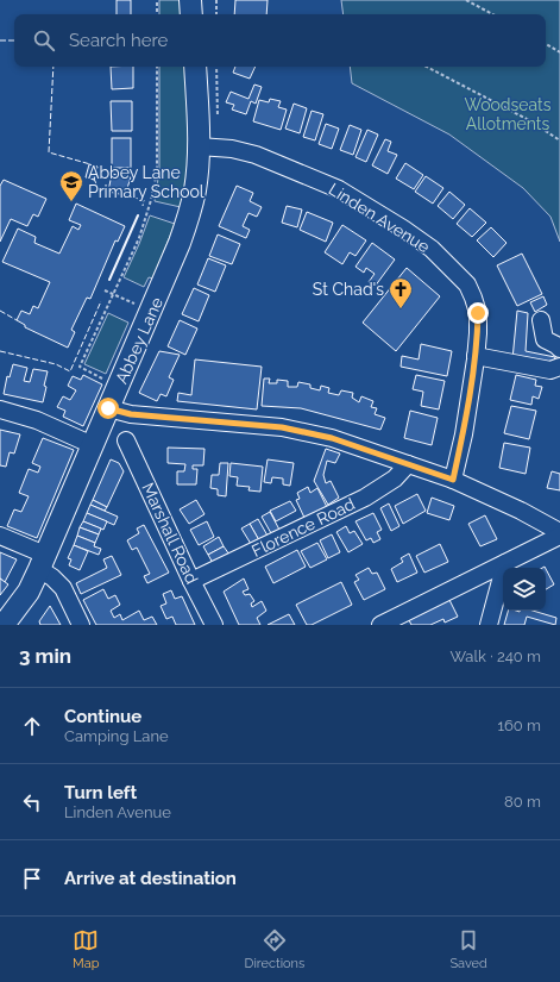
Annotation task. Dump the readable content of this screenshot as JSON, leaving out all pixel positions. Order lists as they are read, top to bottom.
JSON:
{
  "streets": {
    "main road": ["Abbey Lane"],
    "street": ["Linden Avenue", "Florence Road", "Marshall Road"]
  },
  "crossings": [
    ["Linden Avenue", "Abbey Lane"],
    ["Florence Road", "Marshall Road"]
  ],
  "parks": ["Woodseats Allotments"],
  "places": {
    "school or university": ["Abbey Lane Primary School"],
    "church": ["St Chad's"]
  },
  "page": {
    "search": "Search here",
    "heading": ["3 min", "Walk · 240 m"],
    "list": [
      ["Continue", "Camping Lane", "160 m"],
      ["Turn left", "Linden Avenue", "80 m"],
      "Arrive at destination"
    ],
    "nav": ["Map", "Directions", "Saved"]
  }
}
